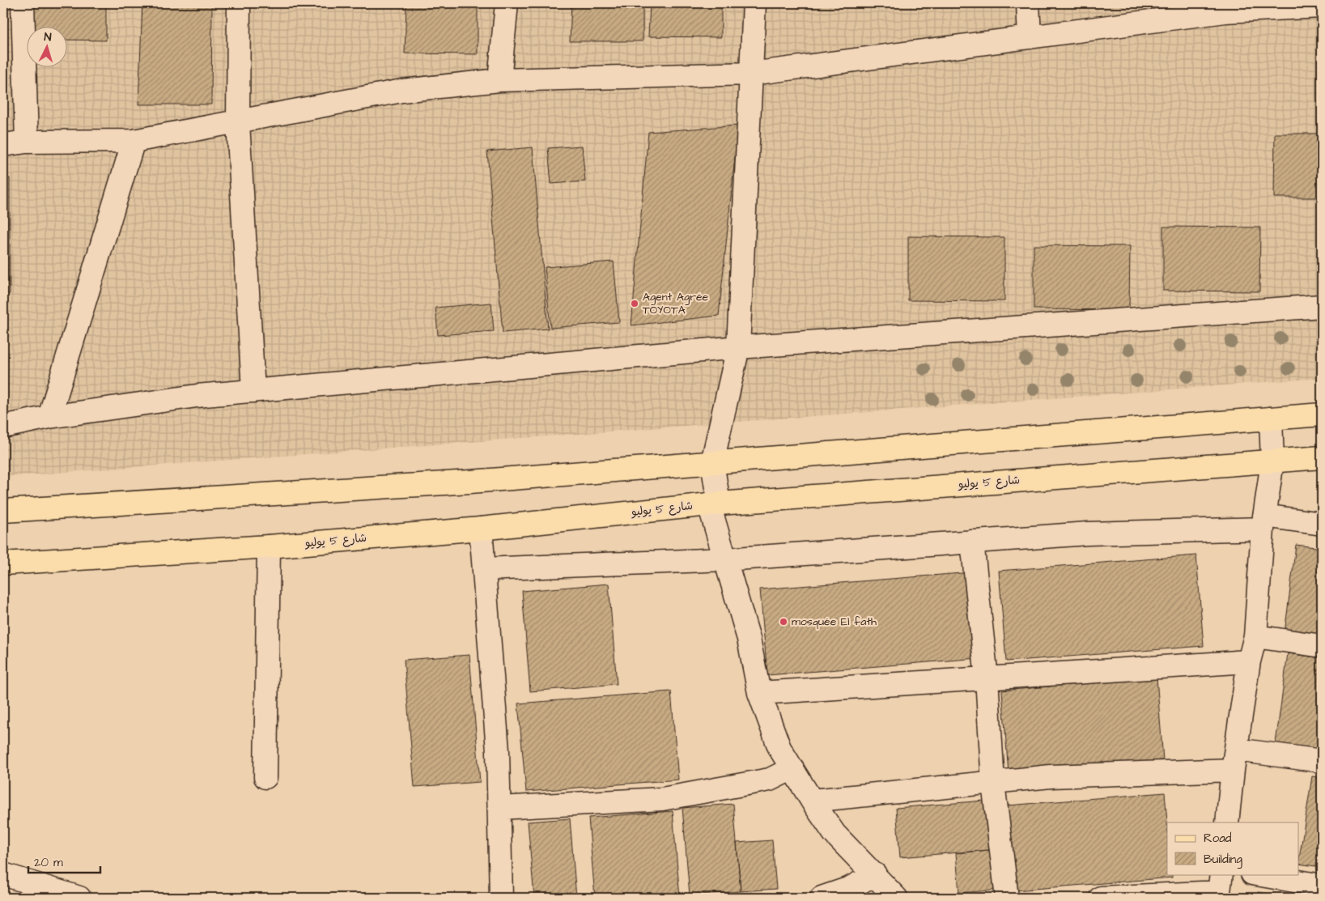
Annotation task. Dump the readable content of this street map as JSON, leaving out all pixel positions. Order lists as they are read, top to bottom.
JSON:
{
  "streets": {
    "main road": ["شارع 5 يوليو"]
  },
  "places": ["Agent Agrée TOYOTA", "mosquée El fath"],
  "legend": ["Road", "Building"],
  "scale_bar": "20 m",
  "north": "top"
}
